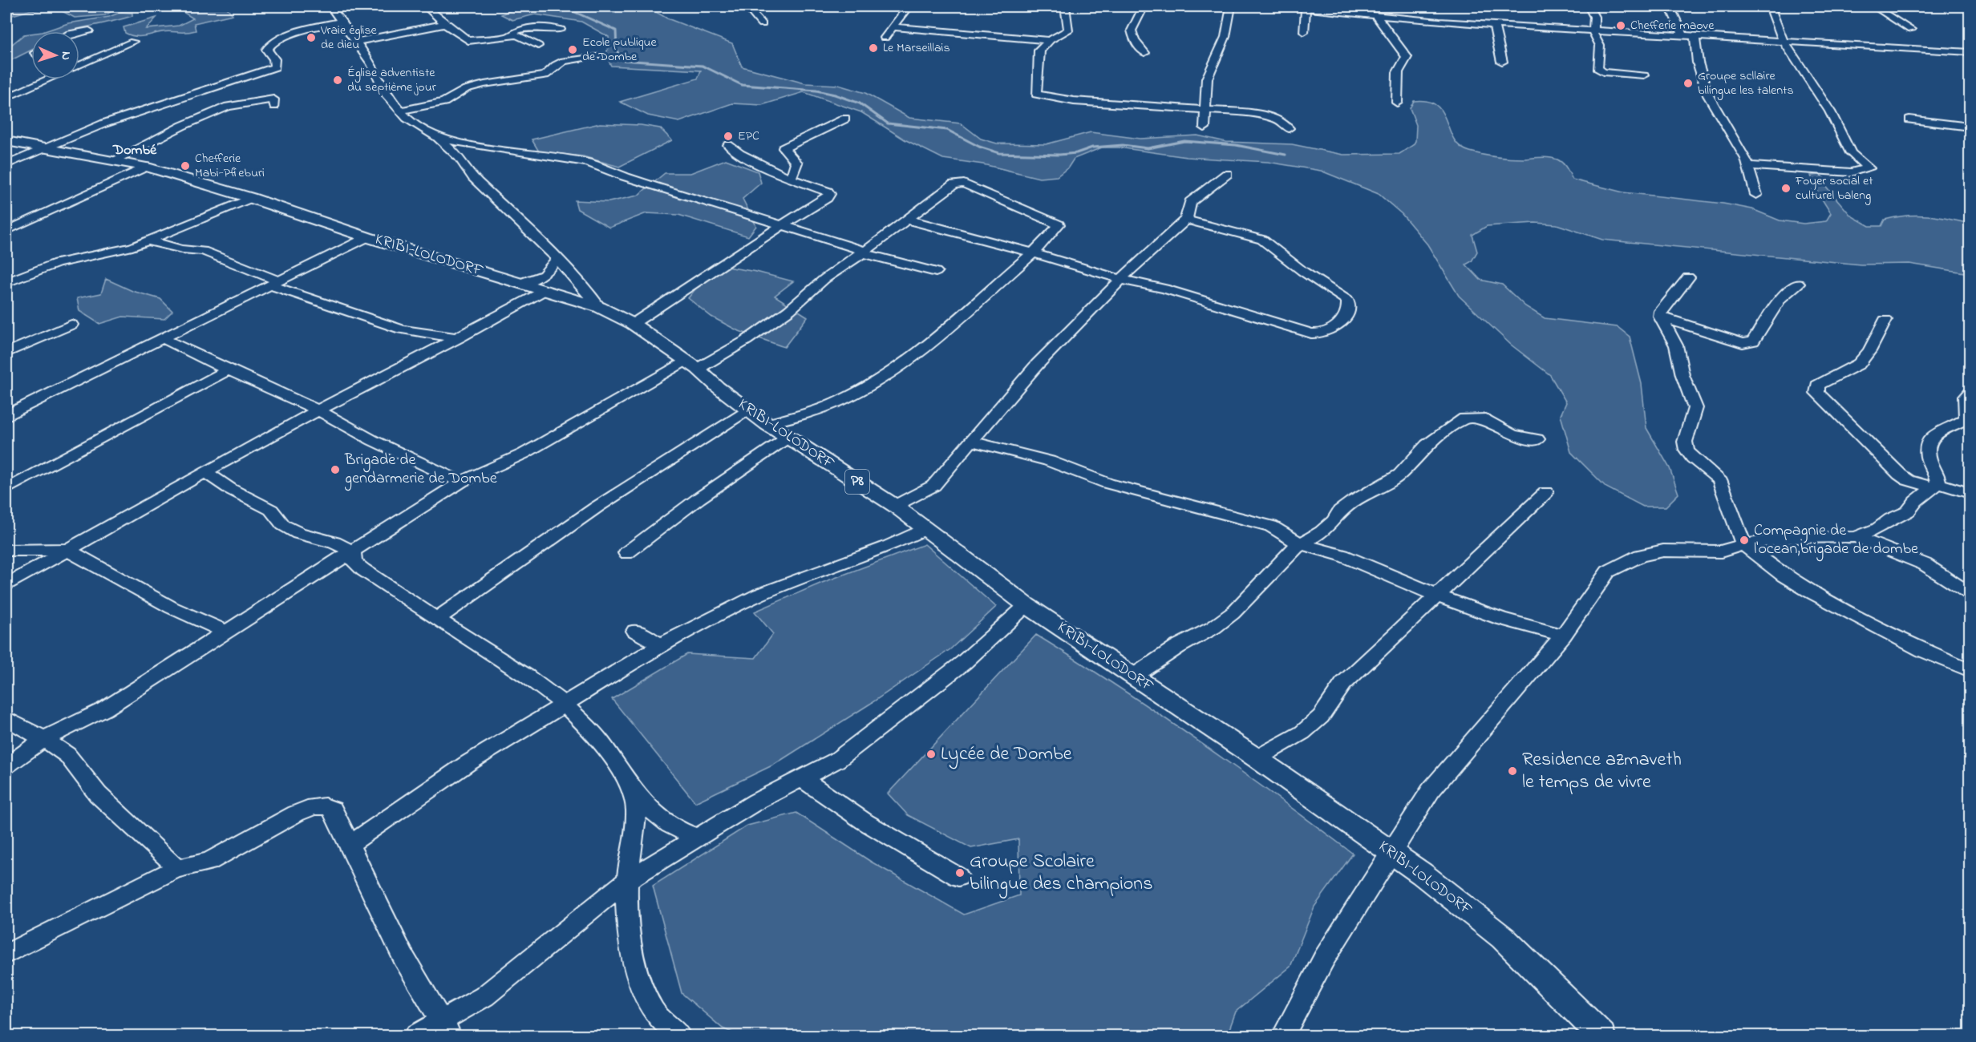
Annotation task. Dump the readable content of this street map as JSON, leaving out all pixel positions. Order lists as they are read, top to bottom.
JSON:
{
  "streets": {
    "main road": ["KRIBI-LOLODORF", "P8"]
  },
  "districts": ["Dombé"],
  "places": [
    "Chefferie maove",
    "Vraie église de dieu",
    "Le Marseillais",
    "Ecole publique de Dombe",
    "Église adventiste du septième jour",
    "Groupe scllaire bilingue les talents",
    "EPC",
    "Chefferie Mabi-Pfieburi",
    "Foyer social et culturel baleng",
    "Brigade de gendarmerie de Dombe",
    "Compagnie de l'ocean,brigade de dombe",
    "Lycée de Dombe",
    "Residence azmaveth le temps de vivre",
    "Groupe Scolaire bilingue des champions"
  ],
  "north": "right"
}
